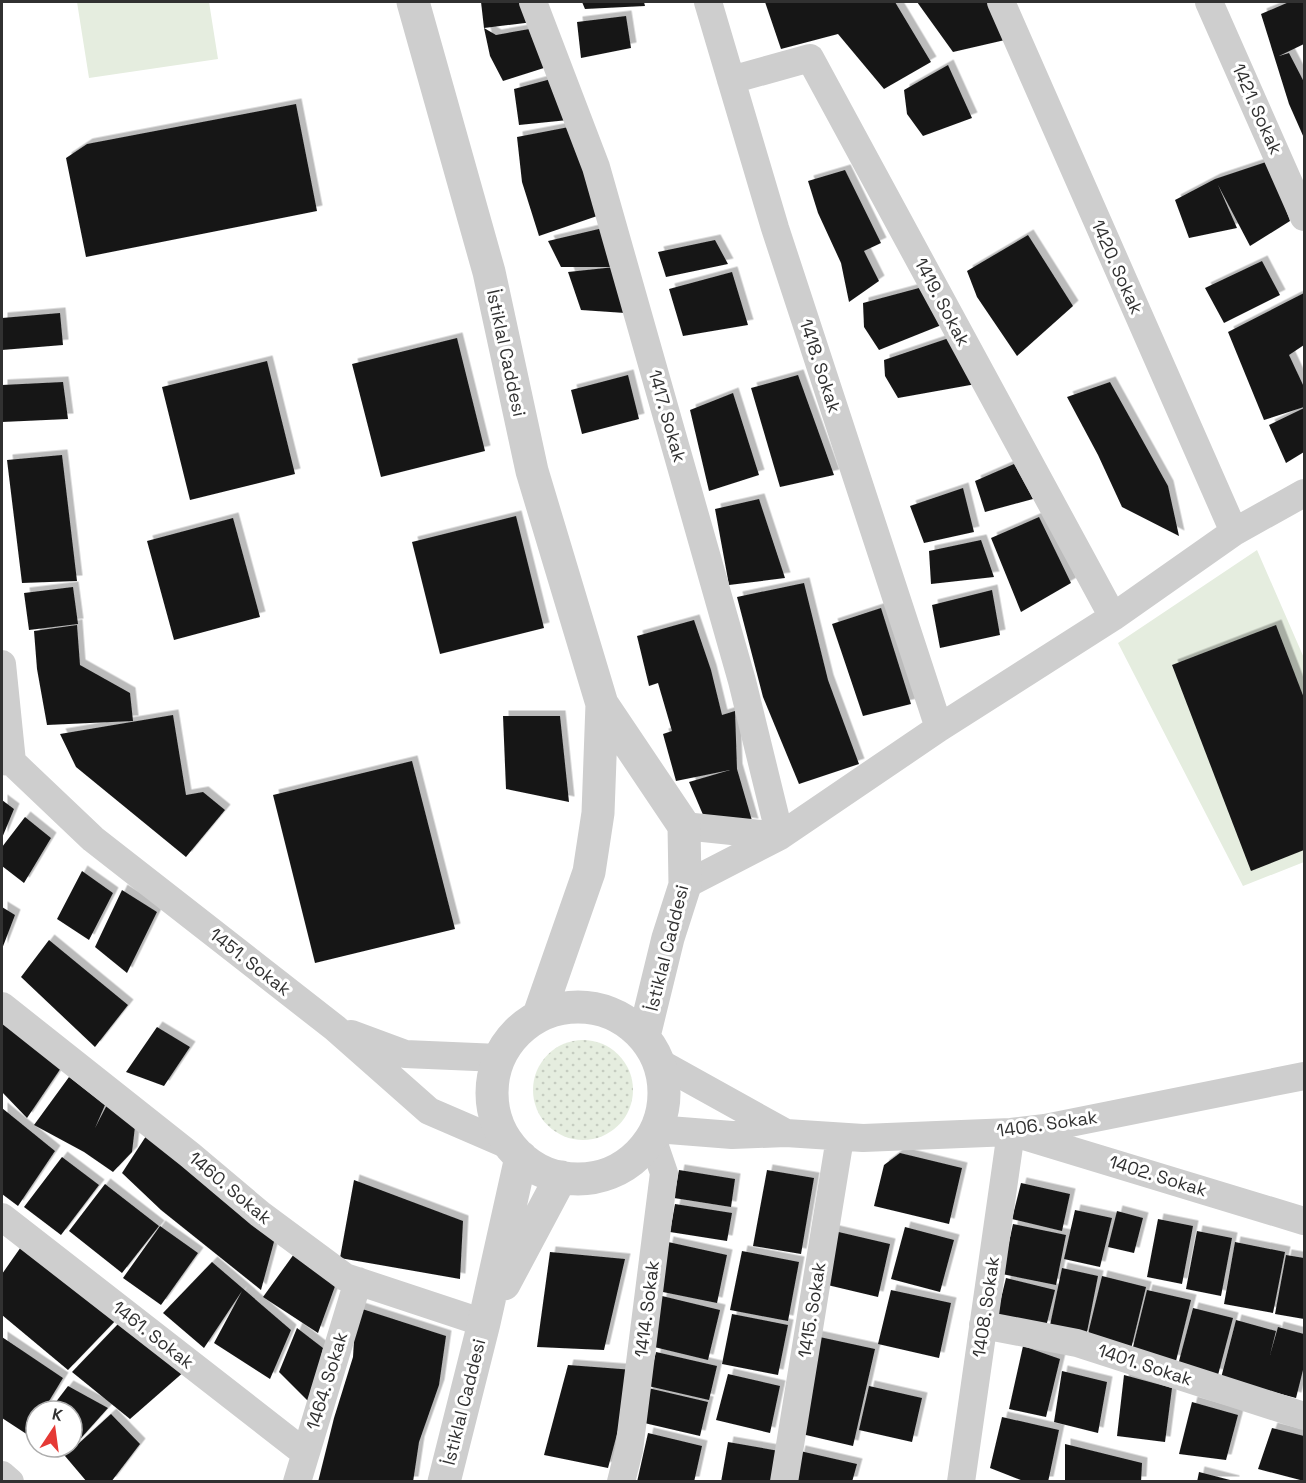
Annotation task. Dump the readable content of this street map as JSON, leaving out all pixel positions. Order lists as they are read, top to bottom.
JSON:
{
  "streets": {
    "street": [
      "1421. Sokak",
      "1420. Sokak",
      "1419. Sokak",
      "İstiklal Caddesi",
      "1418. Sokak",
      "1417. Sokak",
      "1451. Sokak",
      "1406. Sokak",
      "1402. Sokak",
      "1460. Sokak",
      "1408. Sokak",
      "1414. Sokak",
      "1415. Sokak",
      "1461. Sokak",
      "1401. Sokak",
      "1464. Sokak"
    ]
  },
  "crossings": [
    ["1419. Sokak", "1418. Sokak"],
    ["İstiklal Caddesi", "1451. Sokak"],
    ["İstiklal Caddesi", "1406. Sokak"],
    ["İstiklal Caddesi", "1460. Sokak"],
    ["İstiklal Caddesi", "1414. Sokak"],
    ["1451. Sokak", "1406. Sokak"],
    ["1451. Sokak", "1414. Sokak"],
    ["1406. Sokak", "1402. Sokak"],
    ["1406. Sokak", "1408. Sokak"],
    ["1406. Sokak", "1414. Sokak"],
    ["1406. Sokak", "1415. Sokak"],
    ["1402. Sokak", "1408. Sokak"],
    ["1460. Sokak", "1464. Sokak"],
    ["1408. Sokak", "1401. Sokak"],
    ["1461. Sokak", "1464. Sokak"]
  ],
  "north": "top"
}
